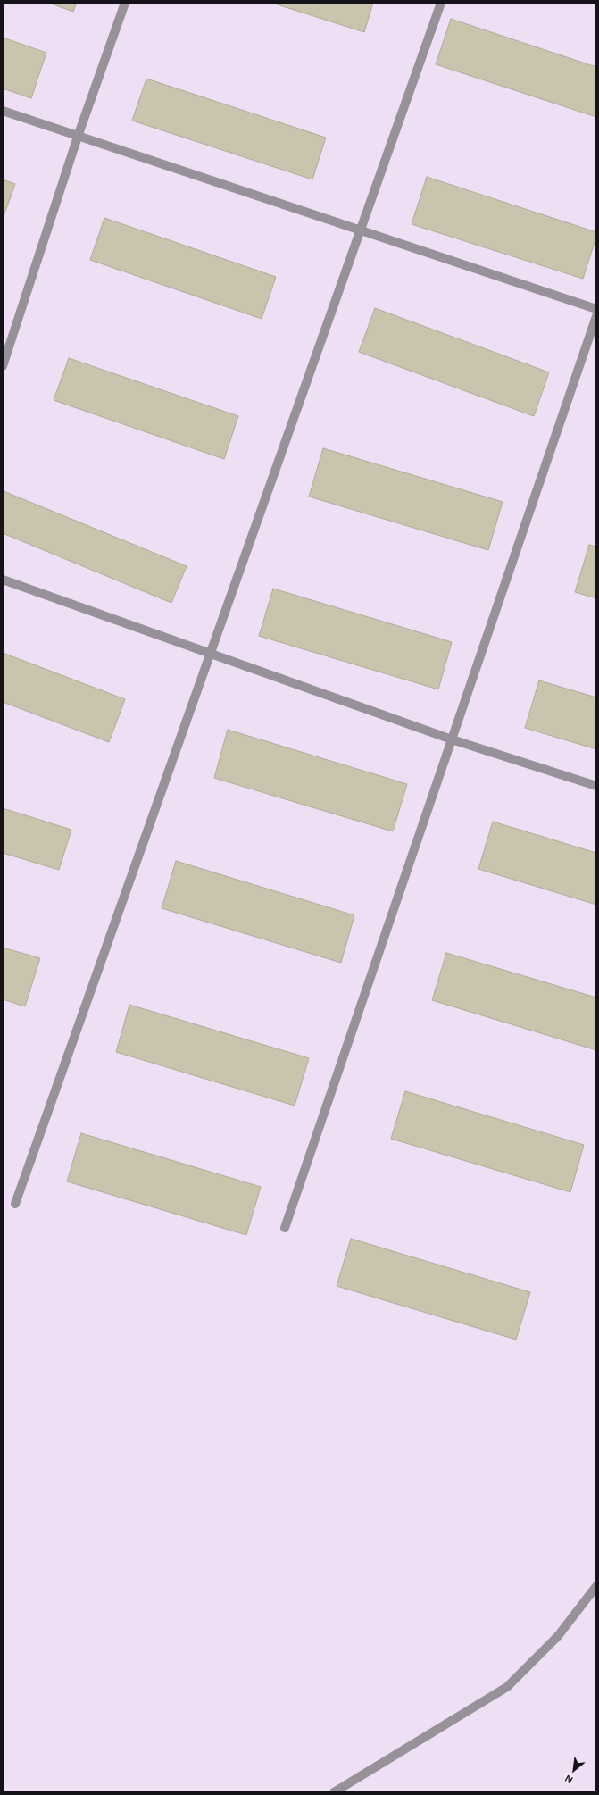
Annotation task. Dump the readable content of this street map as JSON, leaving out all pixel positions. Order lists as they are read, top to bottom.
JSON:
{
  "north": "bottom left"
}
